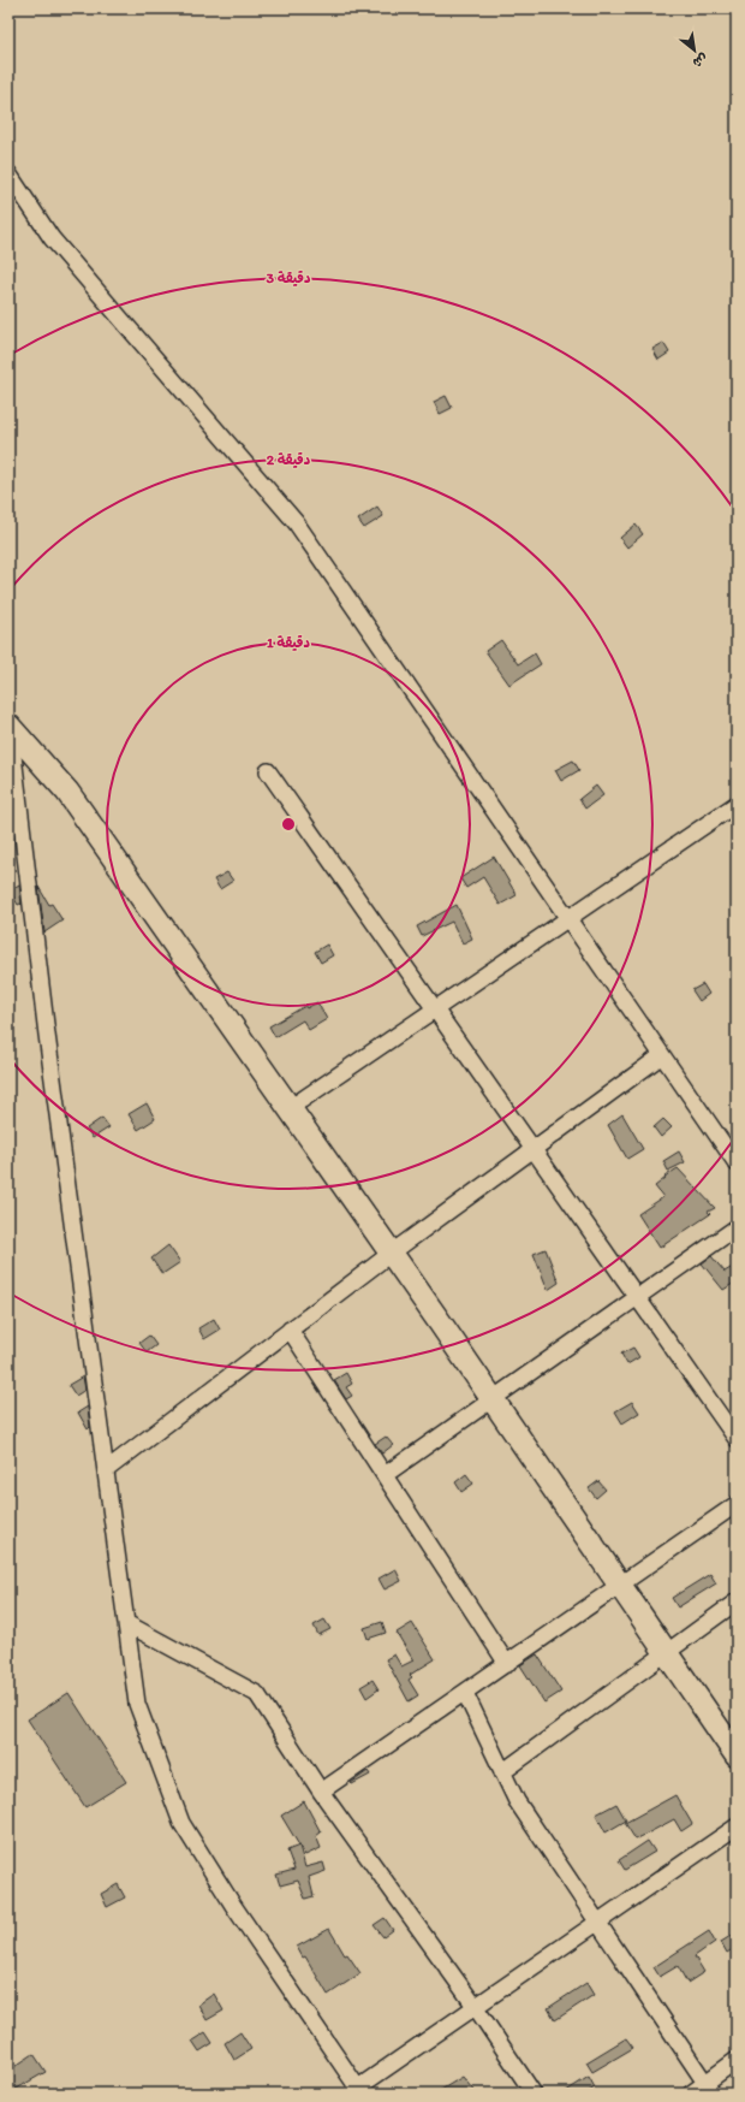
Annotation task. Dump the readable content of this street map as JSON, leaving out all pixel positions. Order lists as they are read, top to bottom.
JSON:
{
  "north": "bottom right",
  "rings": ["3 دقيقة", "2 دقيقة", "1 دقيقة"]
}
